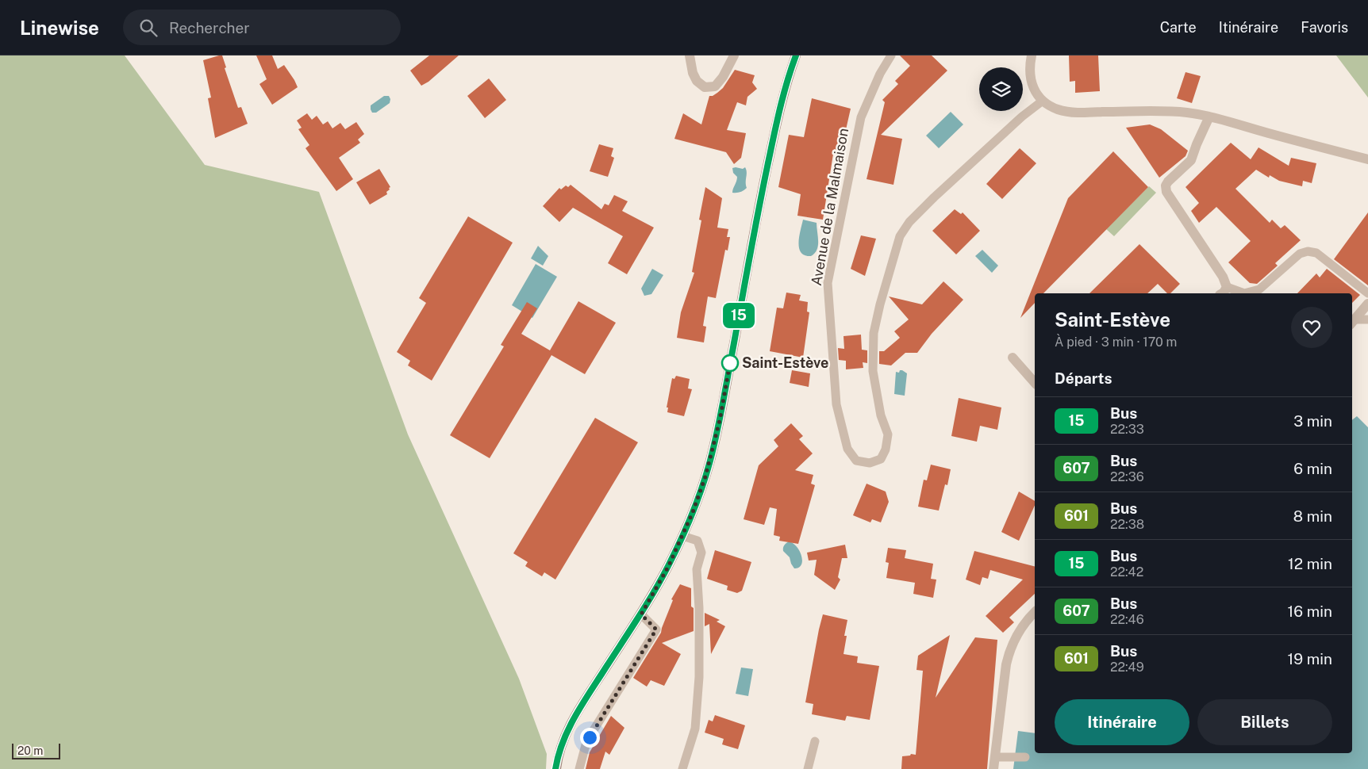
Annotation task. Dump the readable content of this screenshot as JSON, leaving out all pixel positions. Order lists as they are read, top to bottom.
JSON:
{
  "streets": {
    "lane": ["Avenue de la Malmaison"]
  },
  "places": ["Saint-Estève"],
  "lines": ["bus line 15"],
  "scale_bar": "20 m",
  "page": {
    "header": "Linewise",
    "search": "Rechercher",
    "nav": ["Carte", "Itinéraire", "Favoris"],
    "on_map": "15",
    "heading": [
      ["Saint-Estève", "À pied · 3 min · 170 m"],
      "Départs"
    ],
    "list": [
      {
        "mark": "15",
        "name": "Bus",
        "note": "22:33",
        "value": "3 min"
      },
      {
        "mark": "607",
        "name": "Bus",
        "note": "22:36",
        "value": "6 min"
      },
      {
        "mark": "601",
        "name": "Bus",
        "note": "22:38",
        "value": "8 min"
      },
      {
        "mark": "15",
        "name": "Bus",
        "note": "22:42",
        "value": "12 min"
      },
      {
        "mark": "607",
        "name": "Bus",
        "note": "22:46",
        "value": "16 min"
      },
      {
        "mark": "601",
        "name": "Bus",
        "note": "22:49",
        "value": "19 min"
      }
    ],
    "buttons": ["Itinéraire", "Billets"],
    "scale": "20 m"
  }
}
